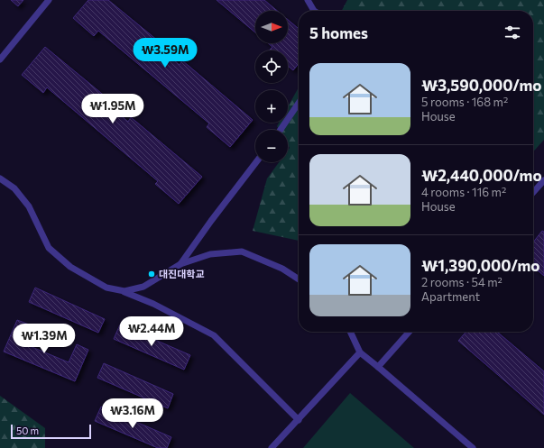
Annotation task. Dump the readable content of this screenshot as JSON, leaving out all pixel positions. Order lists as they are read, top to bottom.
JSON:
{
  "places": ["대진대학교"],
  "scale_bar": "50 m",
  "north": "right",
  "page": {
    "map_buttons": ["+", "−"],
    "heading": "5 homes",
    "price": [
      "₩3.59M",
      "₩1.95M",
      "₩2.44M",
      "₩1.39M",
      "₩3.16M"
    ],
    "list": [
      {
        "name": "₩3,590,000/mo",
        "note": "5 rooms · 168 m² · House"
      },
      {
        "name": "₩2,440,000/mo",
        "note": "4 rooms · 116 m² · House"
      },
      {
        "name": "₩1,390,000/mo",
        "note": "2 rooms · 54 m² · Apartment"
      }
    ],
    "scale": "50 m"
  }
}
